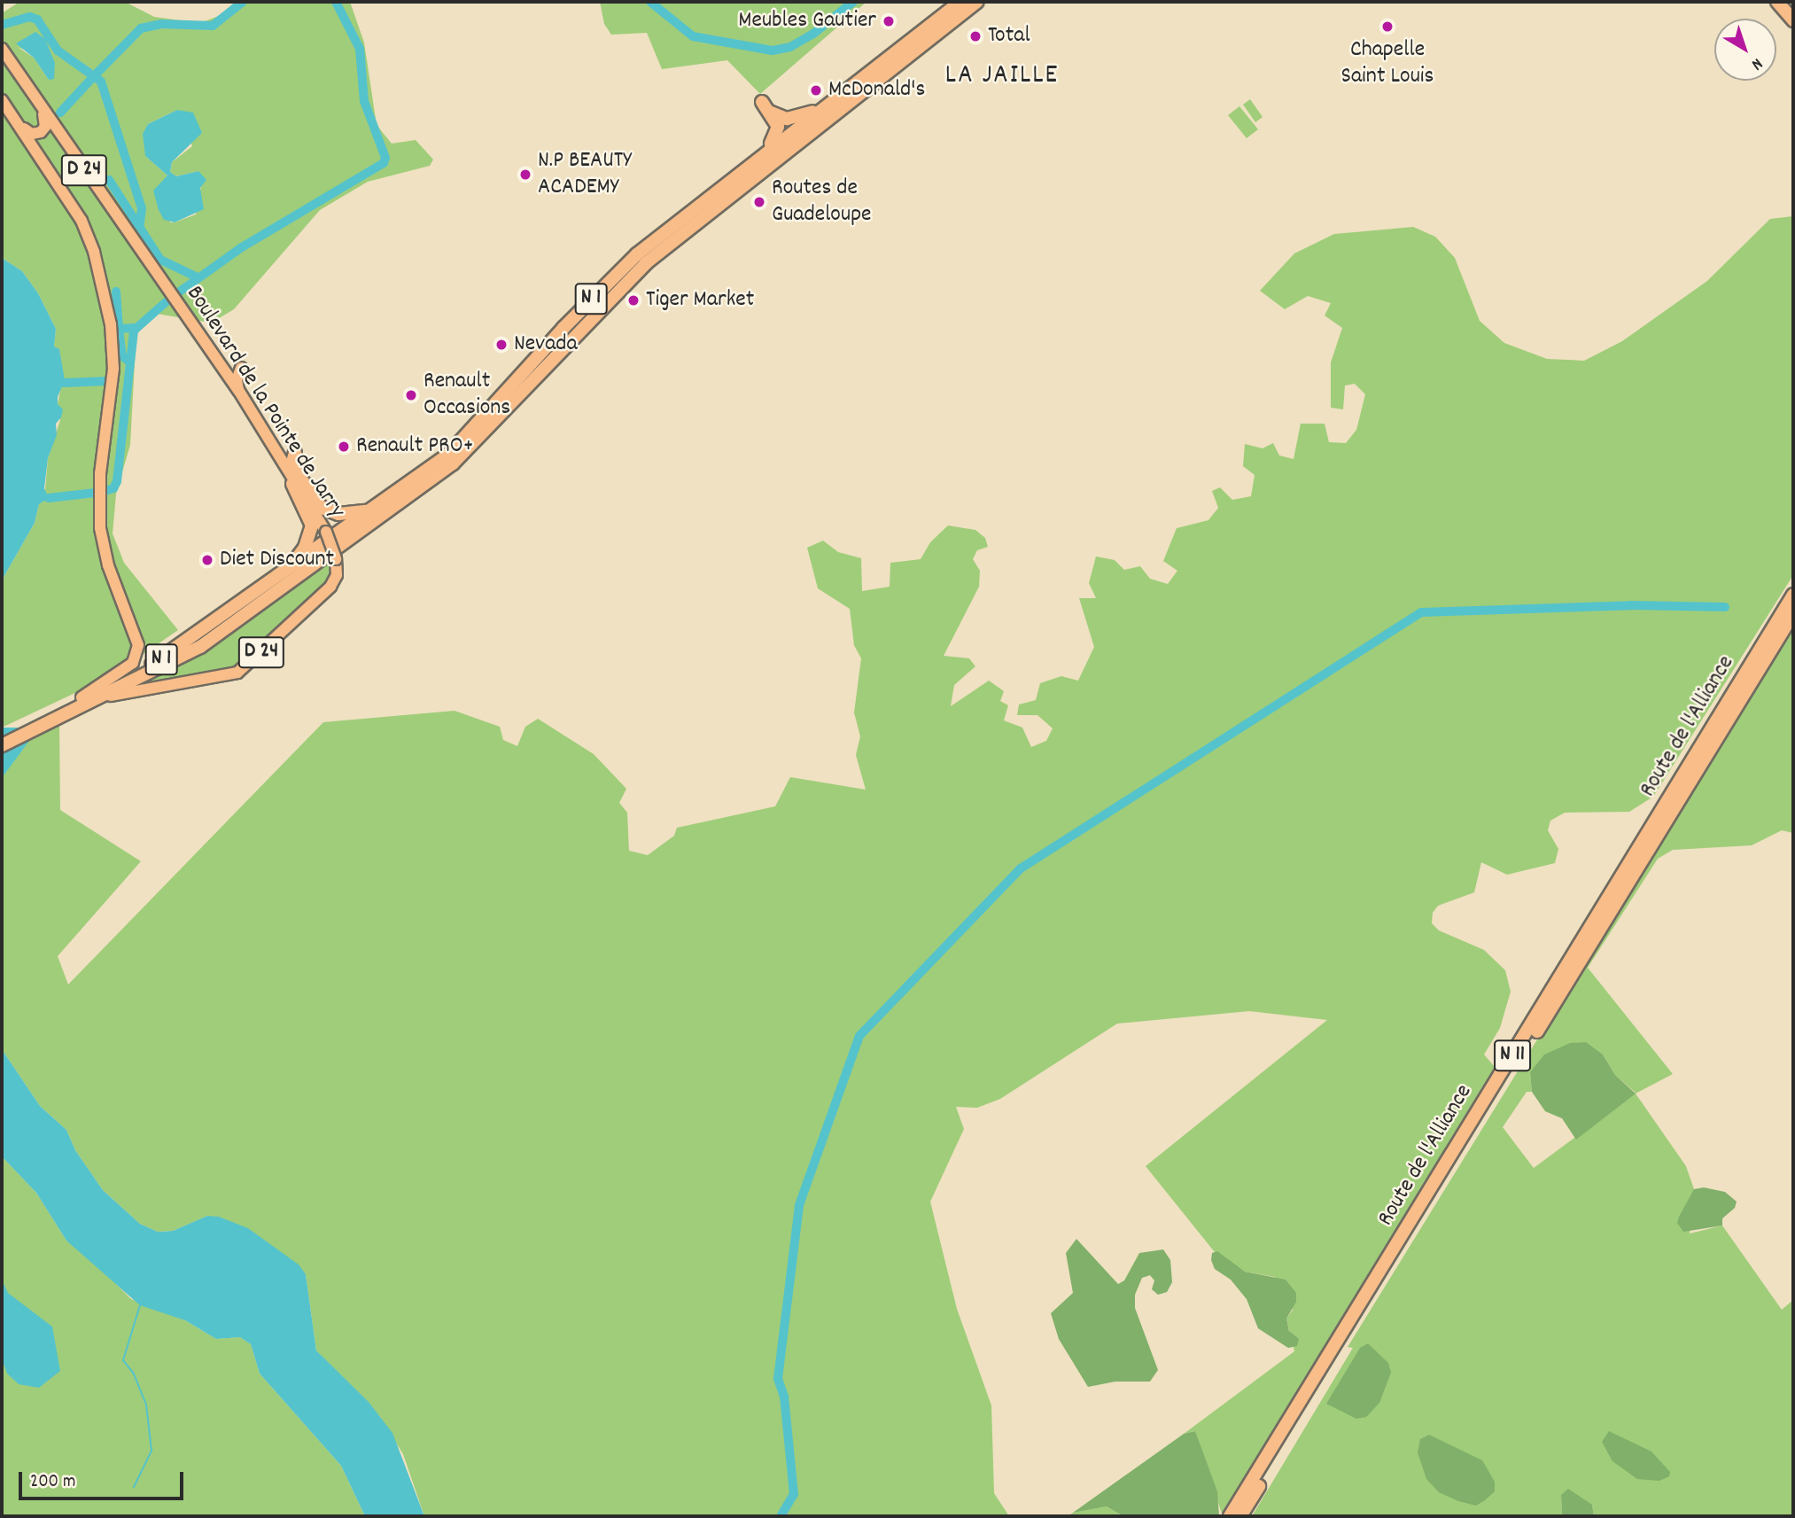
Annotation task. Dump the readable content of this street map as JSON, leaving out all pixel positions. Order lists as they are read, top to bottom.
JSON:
{
  "streets": {
    "highway": ["N 1", "Route de l'Alliance", "N 11"],
    "main road": ["D 24", "Boulevard de la Pointe de Jarry"]
  },
  "crossings": [
    ["D 24", "N 1"],
    ["D 24", "Boulevard de la Pointe de Jarry"],
    ["N 1", "Boulevard de la Pointe de Jarry"]
  ],
  "districts": ["LA JAILLE"],
  "places": [
    "Meubles Gautier",
    "Chapelle Saint Louis",
    "Total",
    "McDonald's",
    "N.P BEAUTY ACADEMY",
    "Routes de Guadeloupe",
    "Tiger Market",
    "Nevada",
    "Renault Occasions",
    "Renault PRO+",
    "Diet Discount"
  ],
  "scale_bar": "200 m",
  "north": "bottom right"
}
